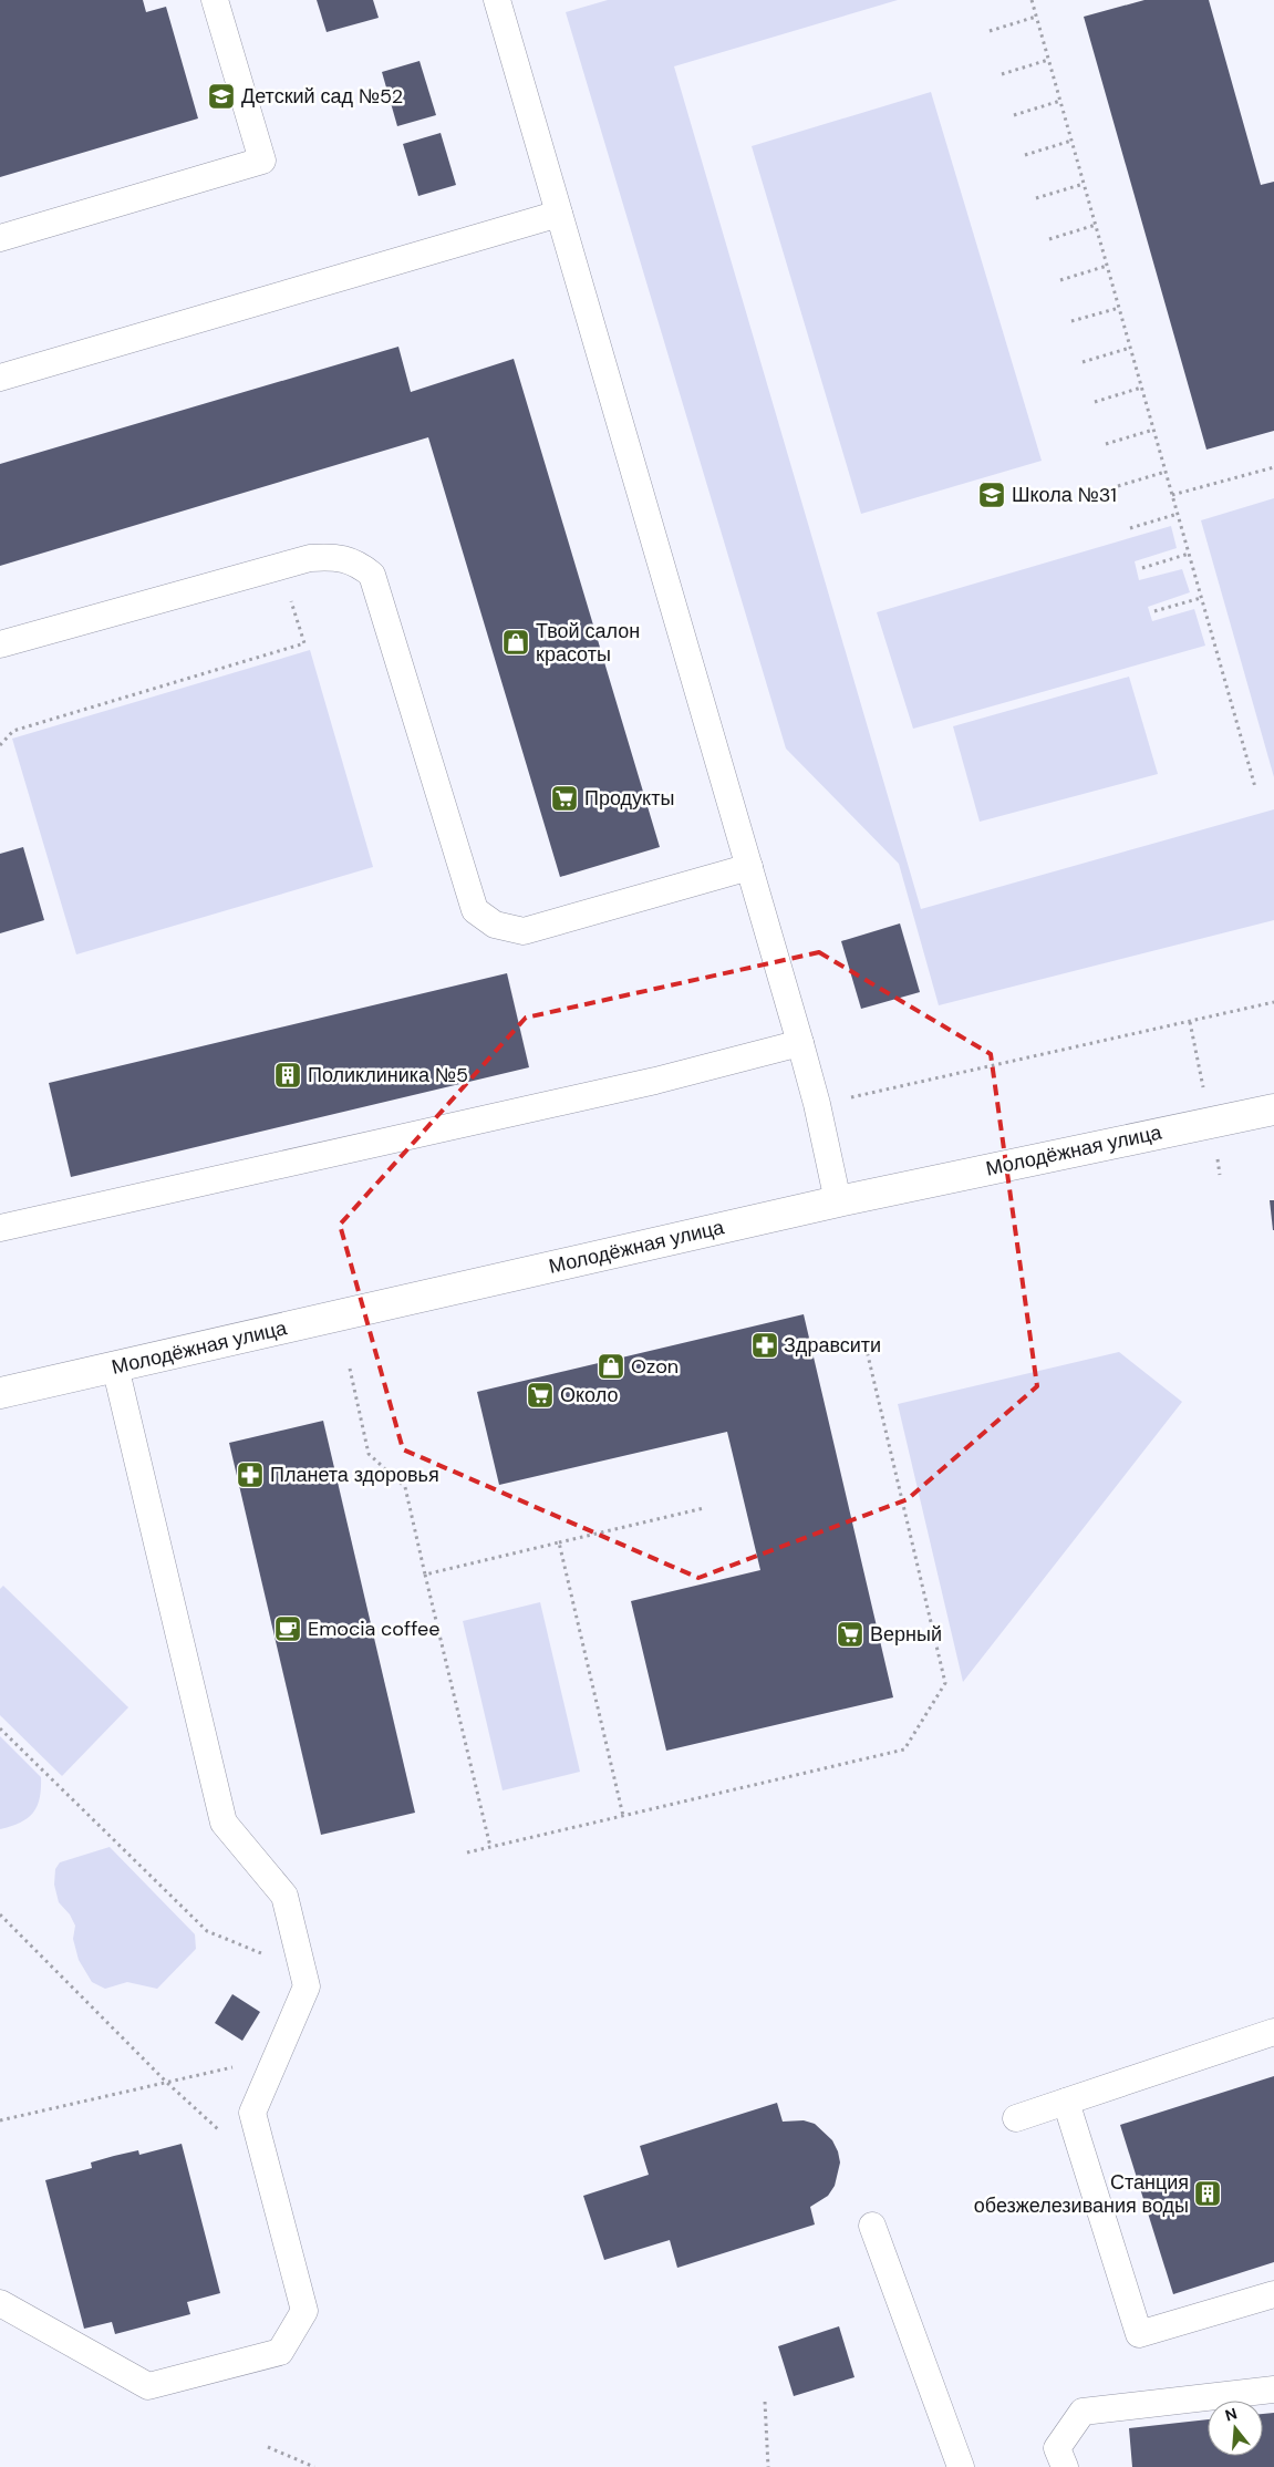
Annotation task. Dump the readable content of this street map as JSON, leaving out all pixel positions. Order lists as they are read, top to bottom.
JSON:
{
  "streets": {
    "street": ["Молодёжная улица"]
  },
  "places": {
    "school or university": ["Детский сад №52", "Школа №31"],
    "shop": ["Твой салон красоты", "Ozon"],
    "supermarket": ["Продукты", "Около", "Верный"],
    "building": ["Поликлиника №5", "Станция обезжелезивания воды"],
    "pharmacy": ["Здравсити", "Планета здоровья"],
    "cafe": ["Emocia coffee"]
  },
  "north": "top"
}
